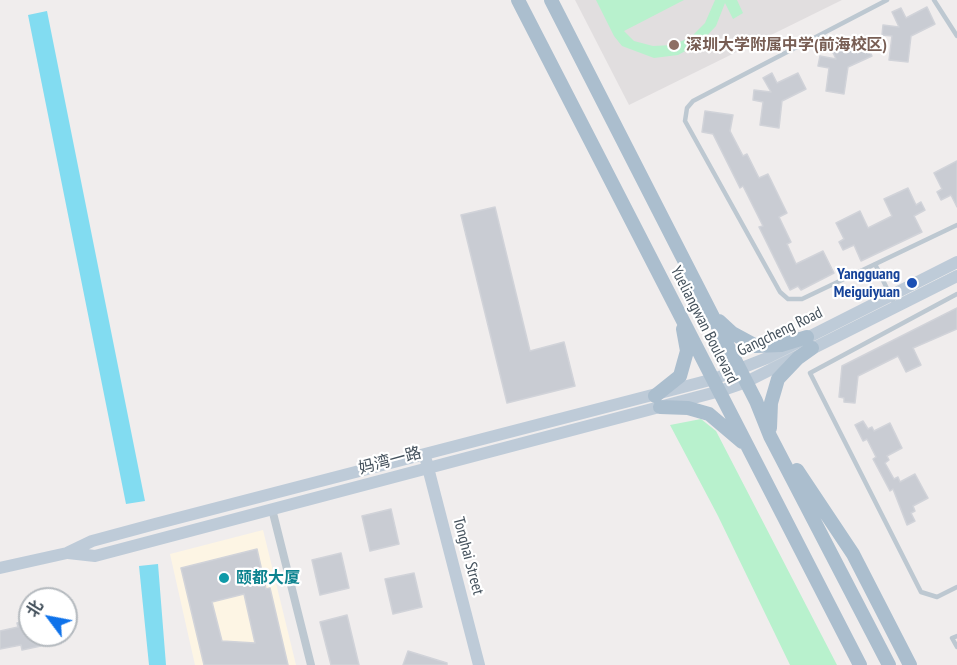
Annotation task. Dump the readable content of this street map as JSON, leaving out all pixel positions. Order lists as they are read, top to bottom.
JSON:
{
  "streets": {
    "main road": ["Yueliangwan Boulevard"],
    "street": ["Gangcheng Road", "妈湾一路", "Tonghai Street"]
  },
  "crossings": [
    ["Yueliangwan Boulevard", "Gangcheng Road"],
    ["Yueliangwan Boulevard", "妈湾一路"],
    ["Gangcheng Road", "妈湾一路"],
    ["妈湾一路", "Tonghai Street"]
  ],
  "places": ["深圳大学附属中学(前海校区)", "Yangguang Meiguiyuan", "颐都大厦"],
  "north": "top left"
}
